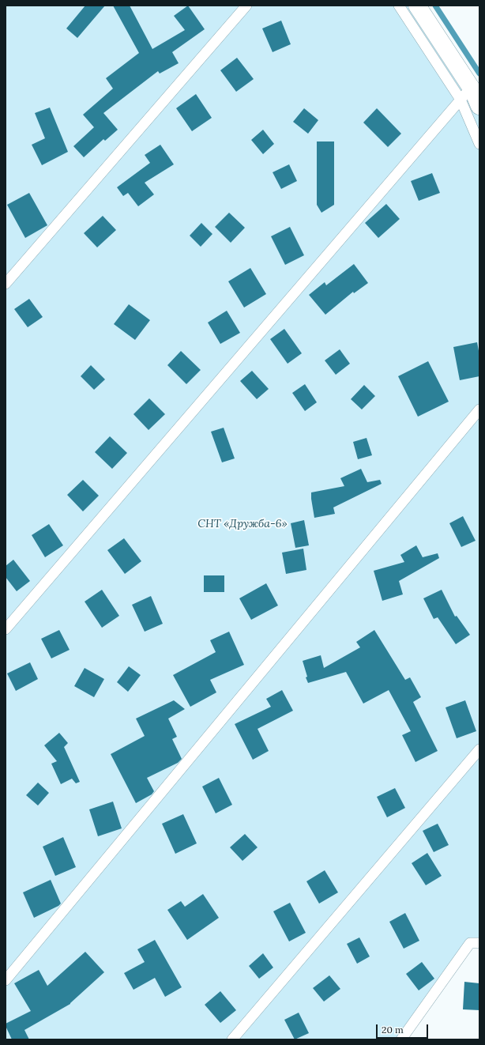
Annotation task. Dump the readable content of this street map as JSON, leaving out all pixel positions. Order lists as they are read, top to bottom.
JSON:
{
  "parks": ["СНТ «Дружба-6»"],
  "scale_bar": "20 m"
}
